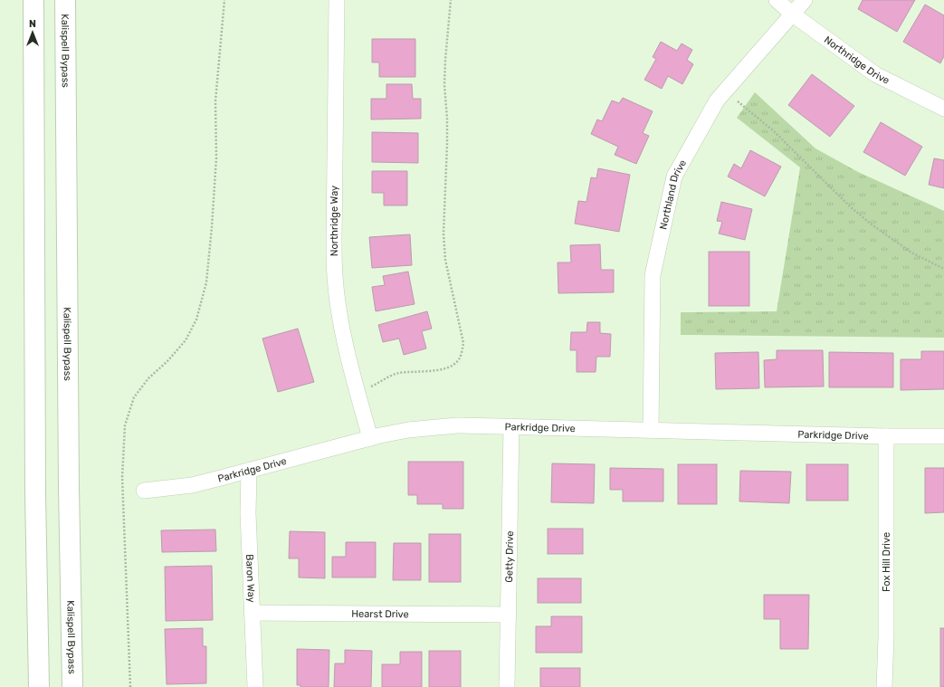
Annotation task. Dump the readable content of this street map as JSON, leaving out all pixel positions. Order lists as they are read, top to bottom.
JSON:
{
  "streets": {
    "highway": ["Kalispell Bypass"],
    "street": [
      "Northridge Drive",
      "Northland Drive",
      "Northridge Way",
      "Parkridge Drive",
      "Getty Drive",
      "Fox Hill Drive",
      "Baron Way",
      "Hearst Drive"
    ]
  },
  "crossings": [
    ["Northridge Drive", "Northland Drive"],
    ["Northland Drive", "Parkridge Drive"],
    ["Northridge Way", "Parkridge Drive"],
    ["Parkridge Drive", "Getty Drive"],
    ["Parkridge Drive", "Fox Hill Drive"],
    ["Parkridge Drive", "Baron Way"],
    ["Getty Drive", "Hearst Drive"],
    ["Baron Way", "Hearst Drive"]
  ],
  "north": "top"
}
